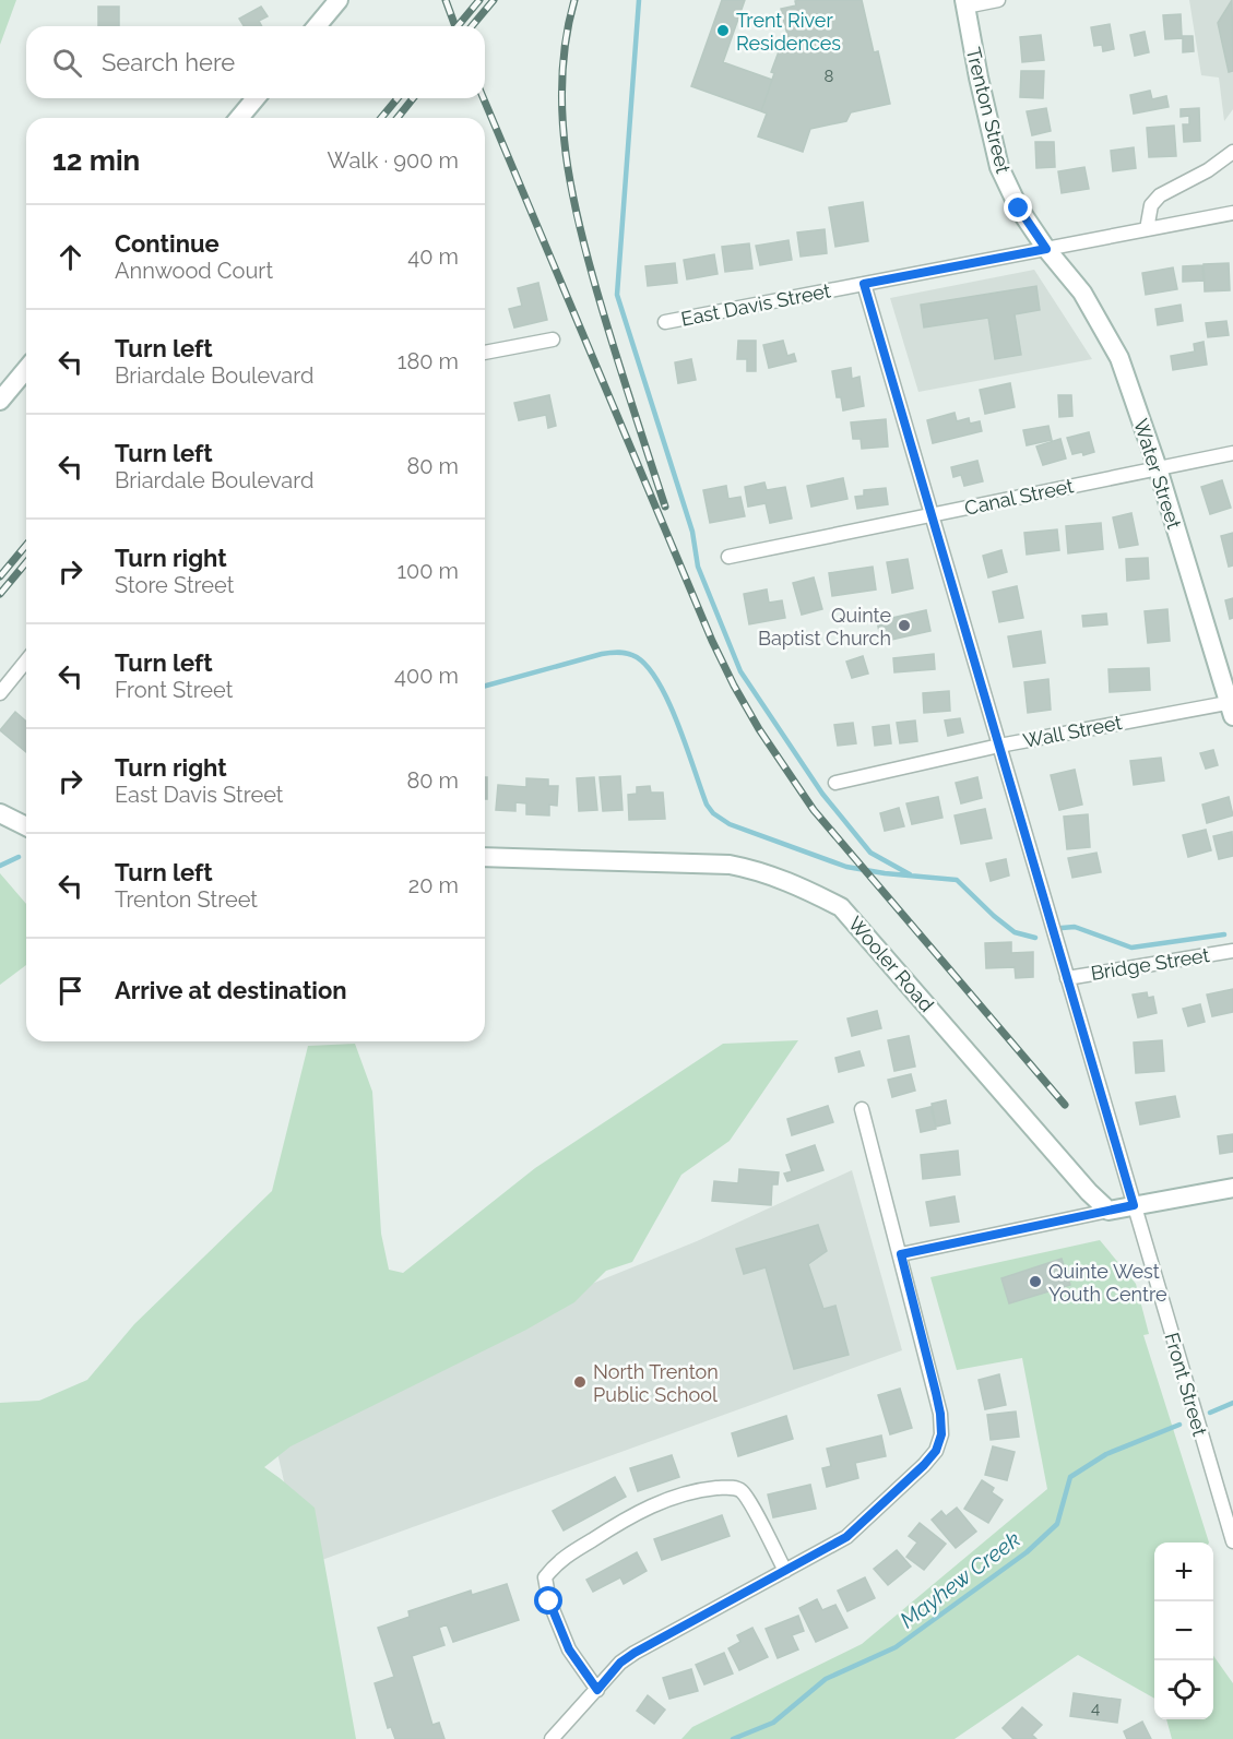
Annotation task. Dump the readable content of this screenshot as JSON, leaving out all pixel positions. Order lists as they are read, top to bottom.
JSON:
{
  "streets": {
    "street": [
      "Trenton Street",
      "East Davis Street",
      "Water Street",
      "Canal Street",
      "Wall Street",
      "Wooler Road",
      "Bridge Street",
      "Front Street"
    ]
  },
  "crossings": [
    ["Trenton Street", "East Davis Street"],
    ["Trenton Street", "Water Street"],
    ["East Davis Street", "Water Street"],
    ["East Davis Street", "Front Street"],
    ["Water Street", "Canal Street"],
    ["Water Street", "Wall Street"],
    ["Canal Street", "Front Street"],
    ["Wall Street", "Front Street"],
    ["Bridge Street", "Front Street"]
  ],
  "water": ["Mayhew Creek"],
  "places": [
    "Trent River Residences",
    "Quinte Baptist Church",
    "Quinte West Youth Centre",
    "North Trenton Public School"
  ],
  "house_numbers": ["8", "4"],
  "page": {
    "search": "Search here",
    "heading": ["12 min", "Walk · 900 m"],
    "list": [
      ["Continue", "Annwood Court", "40 m"],
      ["Turn left", "Briardale Boulevard", "180 m"],
      ["Turn left", "Briardale Boulevard", "80 m"],
      ["Turn right", "Store Street", "100 m"],
      ["Turn left", "Front Street", "400 m"],
      ["Turn right", "East Davis Street", "80 m"],
      ["Turn left", "Trenton Street", "20 m"],
      "Arrive at destination"
    ],
    "map_buttons": ["+", "−"]
  }
}
